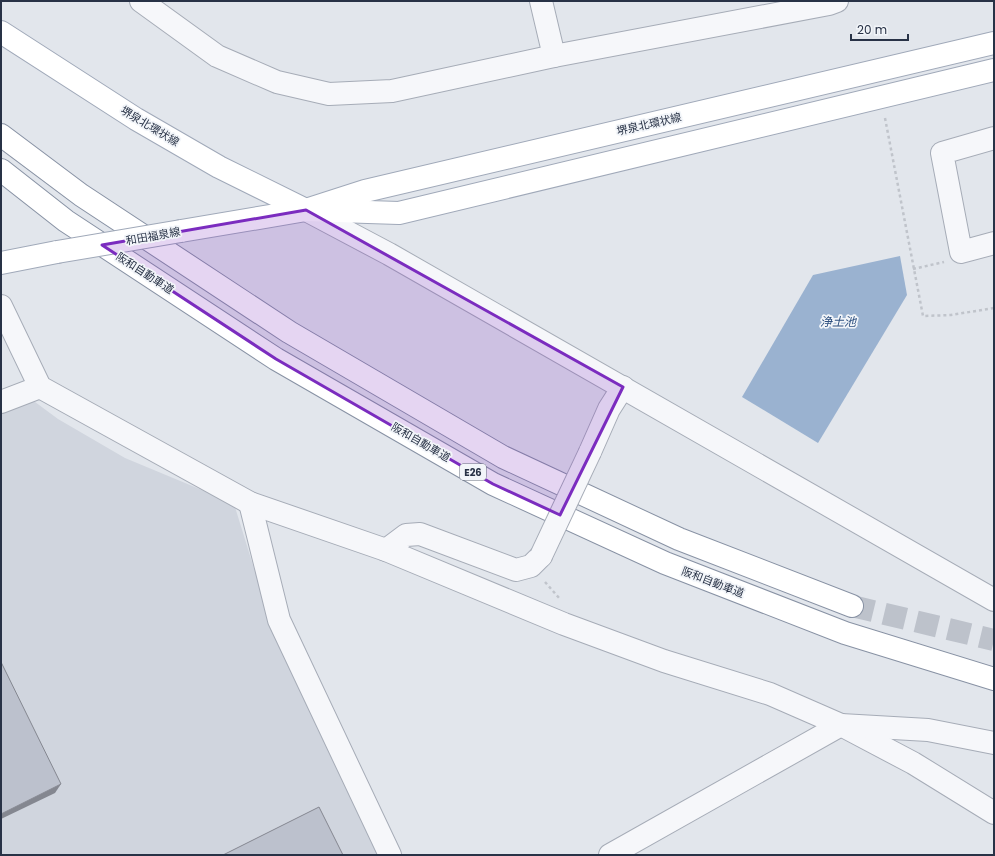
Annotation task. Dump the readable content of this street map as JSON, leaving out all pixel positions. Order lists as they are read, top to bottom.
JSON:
{
  "streets": {
    "main road": [
      "堺泉北環状線",
      "和田福泉線",
      "阪和自動車道",
      "E26"
    ]
  },
  "crossings": [
    ["堺泉北環状線", "和田福泉線"]
  ],
  "water": ["浄土池"],
  "scale_bar": "20 m"
}
